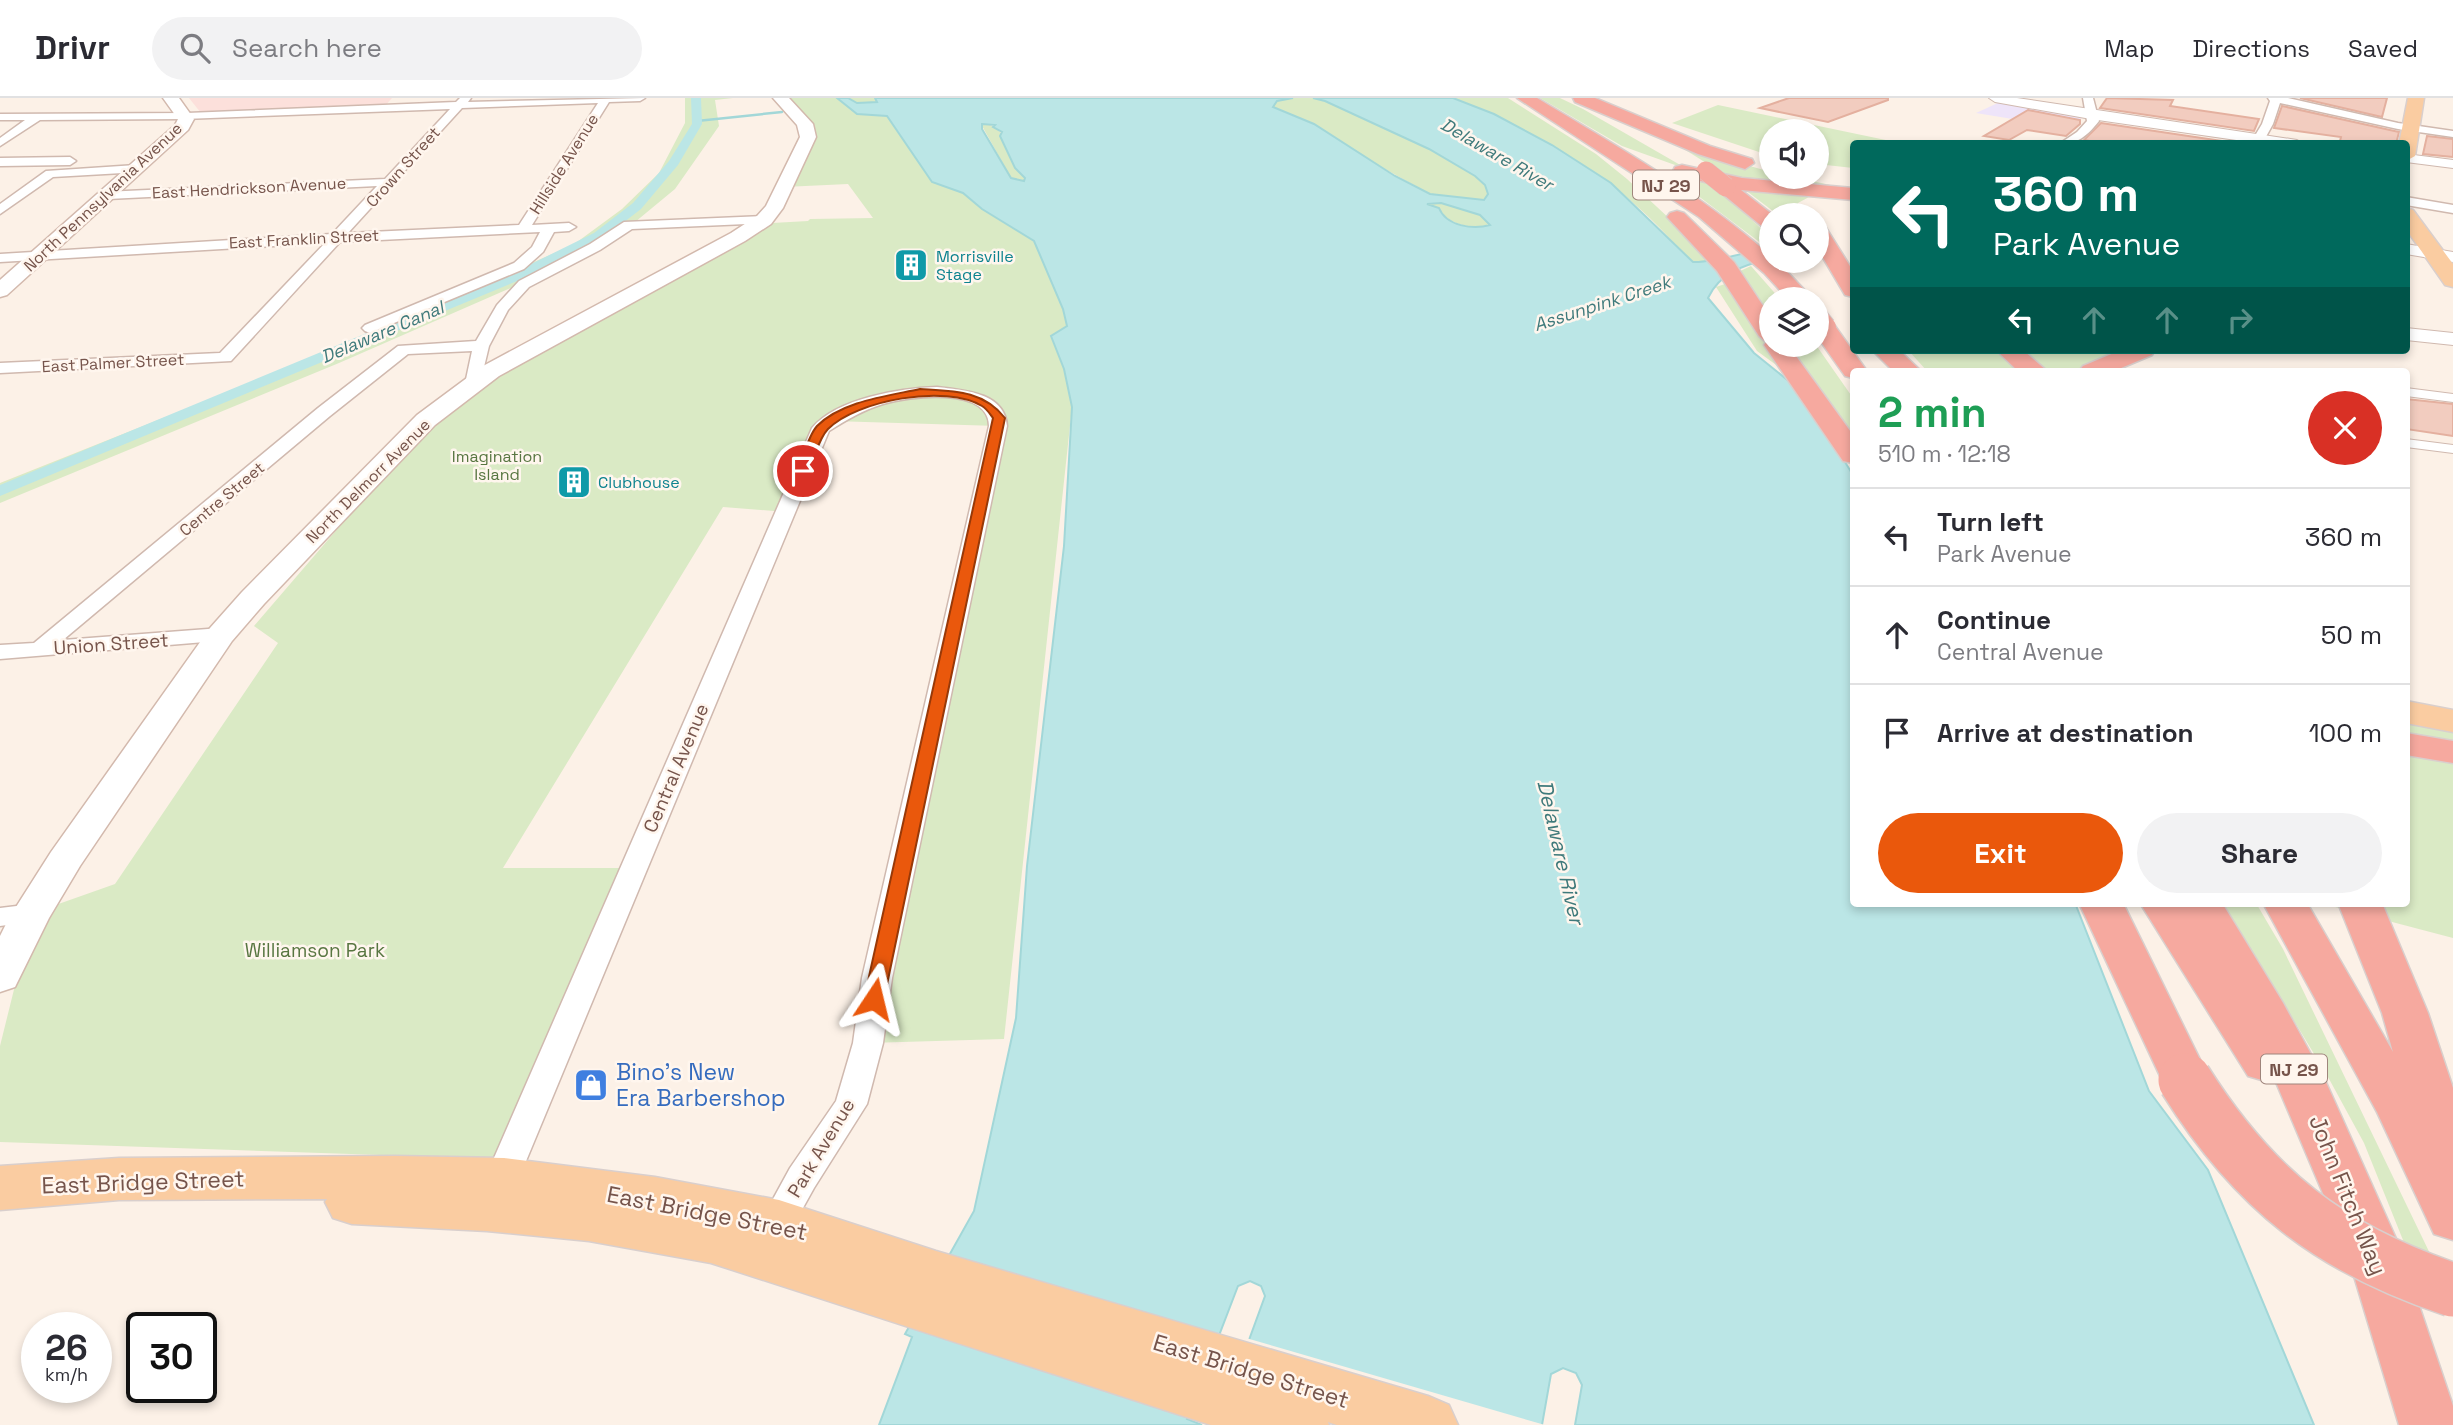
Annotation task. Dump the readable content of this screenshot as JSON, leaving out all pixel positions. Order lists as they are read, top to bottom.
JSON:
{
  "streets": {
    "highway": ["NJ 29", "John Fitch Way"],
    "main road": ["North Pennsylvania Avenue", "North Delmorr Avenue", "East Bridge Street"],
    "street": [
      "Hillside Avenue",
      "Crown Street",
      "East Hendrickson Avenue",
      "East Franklin Street",
      "East Palmer Street",
      "Centre Street",
      "Union Street",
      "Central Avenue",
      "Park Avenue"
    ]
  },
  "crossings": [
    ["Hillside Avenue", "East Franklin Street"],
    ["Crown Street", "East Hendrickson Avenue"],
    ["Crown Street", "East Franklin Street"],
    ["Crown Street", "East Palmer Street"],
    ["East Hendrickson Avenue", "North Pennsylvania Avenue"],
    ["North Pennsylvania Avenue", "East Franklin Street"],
    ["North Delmorr Avenue", "Union Street"],
    ["Centre Street", "Union Street"],
    ["Central Avenue", "Park Avenue"],
    ["Central Avenue", "East Bridge Street"],
    ["Park Avenue", "East Bridge Street"]
  ],
  "water": ["Delaware River", "Assunpink Creek", "Delaware Canal"],
  "parks": ["Imagination Island", "Williamson Park"],
  "places": {
    "building": ["Morrisville Stage", "Clubhouse"],
    "shop": ["Bino's New Era Barbershop"]
  },
  "page": {
    "header": "Drivr",
    "search": "Search here",
    "nav": ["Map", "Directions", "Saved"],
    "turn": ["360 m", "Park Avenue"],
    "heading": ["2 min", "510 m · 12:18"],
    "list": [
      {
        "name": "Turn left",
        "note": "Park Avenue",
        "value": "360 m"
      },
      {
        "name": "Continue",
        "note": "Central Avenue",
        "value": "50 m"
      },
      {
        "name": "Arrive at destination",
        "value": "100 m"
      }
    ],
    "buttons": ["Exit", "Share"],
    "speed": "26 km/h",
    "limit": "30"
  }
}
